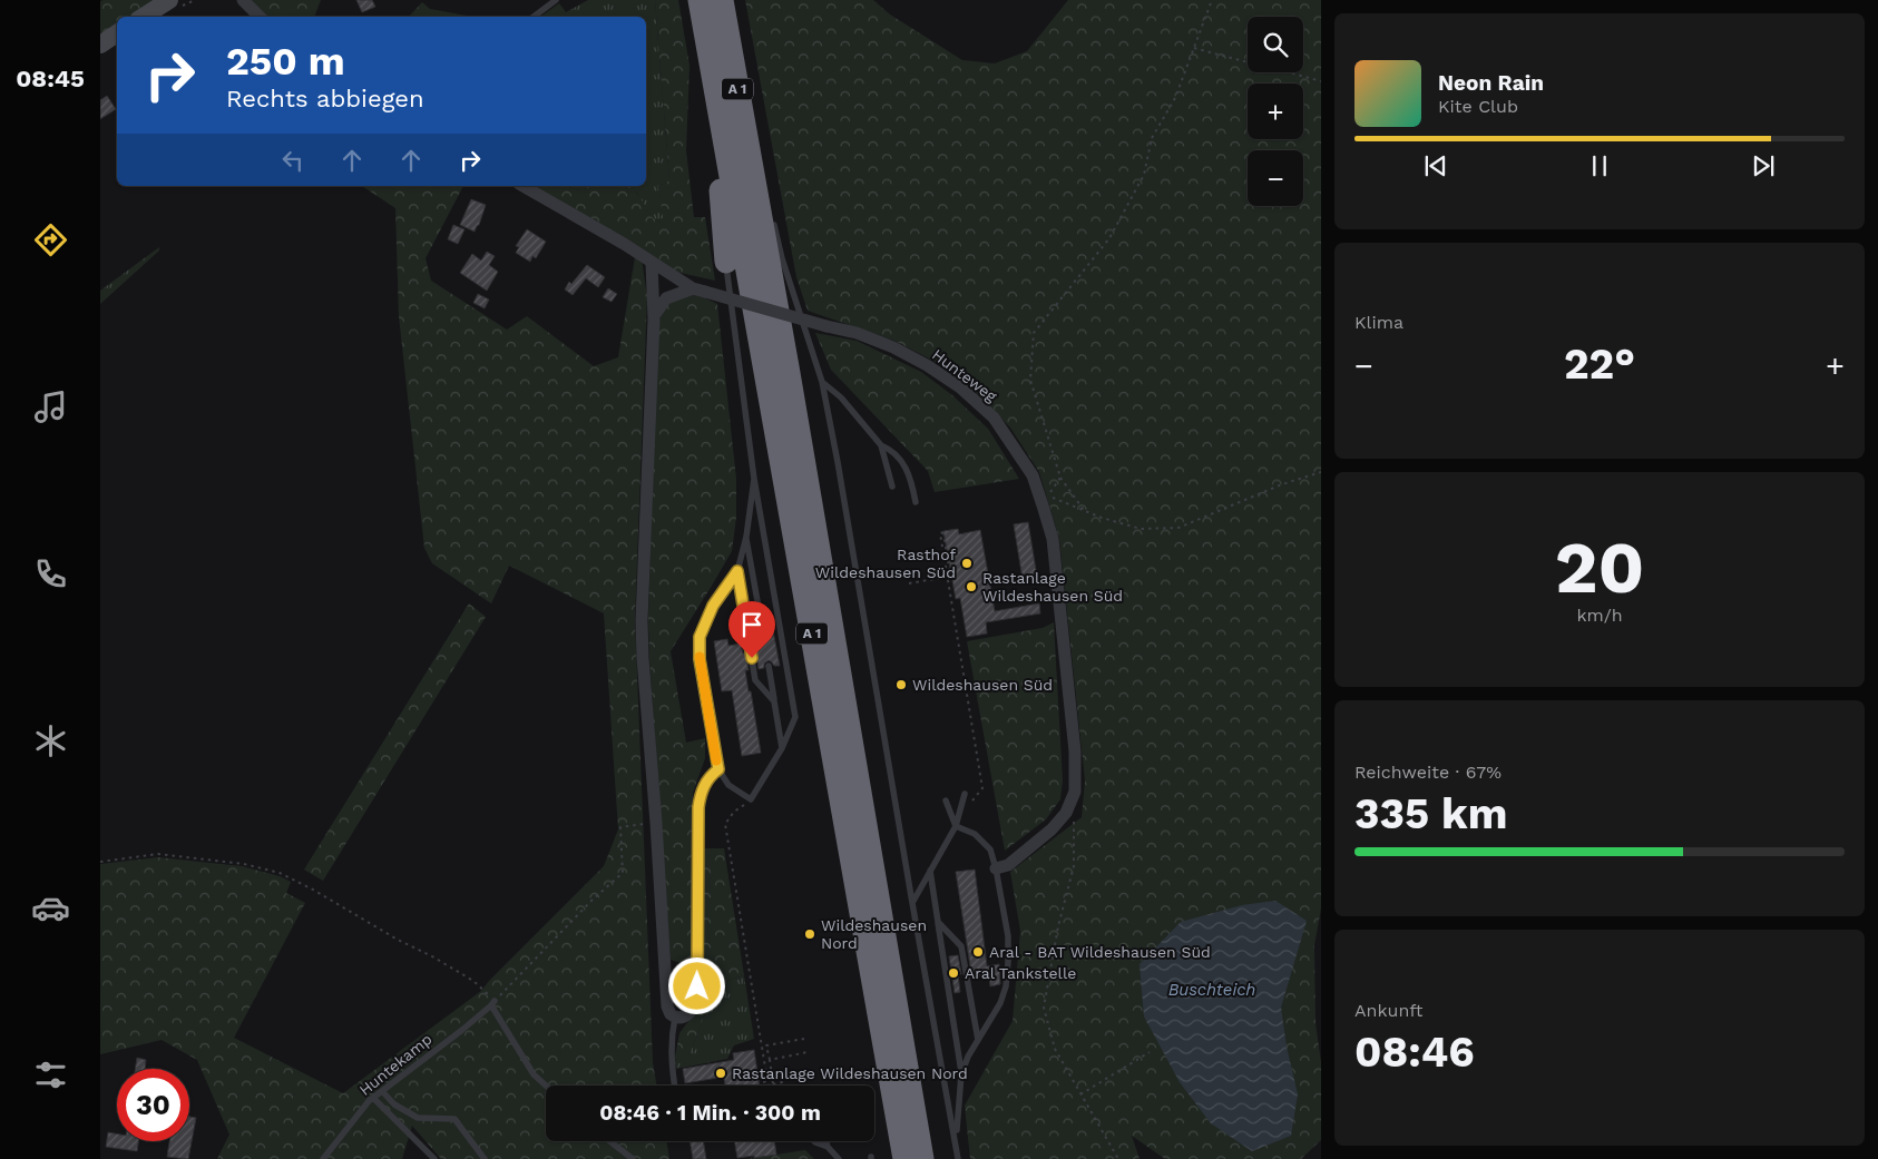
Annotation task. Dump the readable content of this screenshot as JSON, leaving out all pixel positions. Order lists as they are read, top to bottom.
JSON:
{
  "streets": {
    "highway": ["A 1"],
    "street": ["Hunteweg"],
    "lane": ["Huntekamp"]
  },
  "water": ["Buschteich"],
  "places": [
    "Rasthof Wildeshausen Süd",
    "Rastanlage Wildeshausen Süd",
    "Wildeshausen Süd",
    "Wildeshausen Nord",
    "Aral - BAT Wildeshausen Süd",
    "Aral Tankstelle",
    "Rastanlage Wildeshausen Nord"
  ],
  "page": {
    "tabs": "08:45",
    "map_buttons": ["+", "−"],
    "turn": ["250 m", "Rechts abbiegen"],
    "song": ["Neon Rain", "Kite Club"],
    "tile": [
      "Klima",
      ["20", "km/h"],
      ["Reichweite · 67%", "335 km"],
      ["Ankunft", "08:46"]
    ],
    "heat": ["−", "22°", "+"],
    "limit": "30",
    "trip": "08:46 · 1 Min. · 300 m"
  }
}
